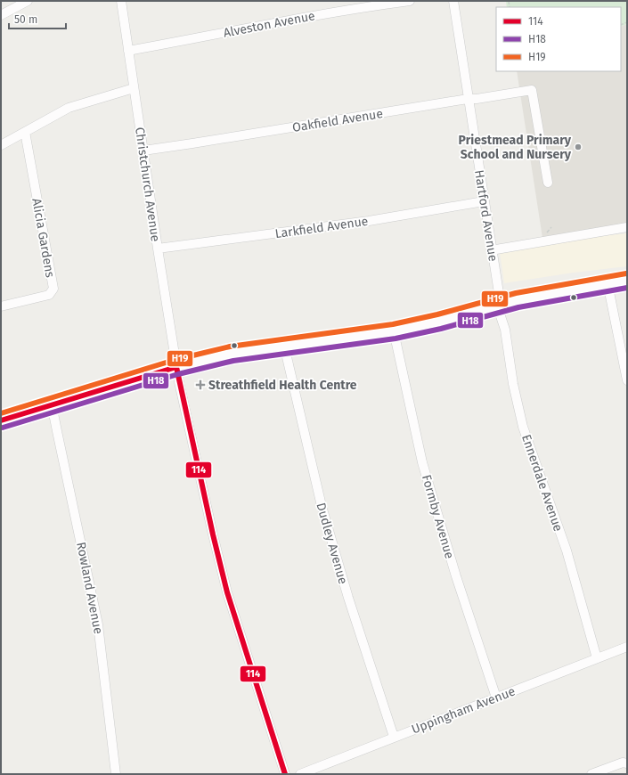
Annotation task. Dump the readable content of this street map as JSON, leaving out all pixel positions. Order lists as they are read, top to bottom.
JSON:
{
  "streets": {
    "street": [
      "Alveston Avenue",
      "Oakfield Avenue",
      "Christchurch Avenue",
      "Hartford Avenue",
      "Larkfield Avenue",
      "Alicia Gardens",
      "Ennerdale Avenue",
      "Formby Avenue",
      "Dudley Avenue",
      "Rowland Avenue",
      "Uppingham Avenue"
    ]
  },
  "crossings": [
    ["Alveston Avenue", "Christchurch Avenue"],
    ["Oakfield Avenue", "Christchurch Avenue"],
    ["Oakfield Avenue", "Hartford Avenue"],
    ["Christchurch Avenue", "Larkfield Avenue"],
    ["Hartford Avenue", "Larkfield Avenue"],
    ["Hartford Avenue", "Ennerdale Avenue"],
    ["Ennerdale Avenue", "Uppingham Avenue"],
    ["Formby Avenue", "Uppingham Avenue"],
    ["Dudley Avenue", "Uppingham Avenue"]
  ],
  "places": {
    "other": ["Priestmead Primary School and Nursery"],
    "health": ["Streathfield Health Centre"]
  },
  "lines": ["transit line H19", "transit line H18", "transit line 114"],
  "legend": ["114", "H18", "H19"],
  "scale_bar": "50 m"
}
